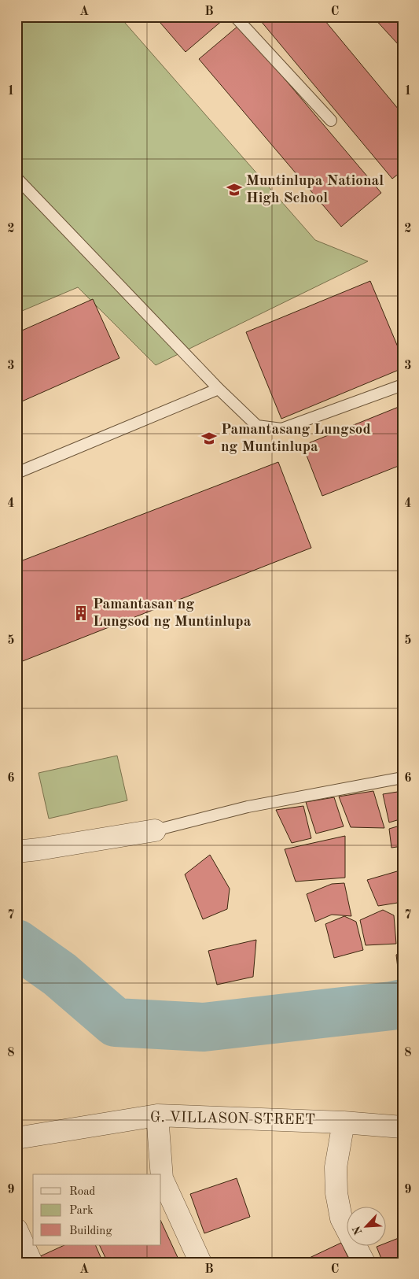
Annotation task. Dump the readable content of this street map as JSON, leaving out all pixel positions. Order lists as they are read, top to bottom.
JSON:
{
  "streets": {
    "street": ["G. VILLASON STREET"]
  },
  "places": {
    "school or university": ["Muntinlupa National High School", "Pamantasang Lungsod ng Muntinlupa"],
    "building": ["Pamantasan ng Lungsod ng Muntinlupa"]
  },
  "legend": ["Road", "Park", "Building"],
  "north": "bottom left",
  "grid": {
    "columns": ["A", "B", "C"],
    "rows": [
      "1",
      "2",
      "3",
      "4",
      "5",
      "6",
      "7",
      "8",
      "9"
    ]
  }
}
